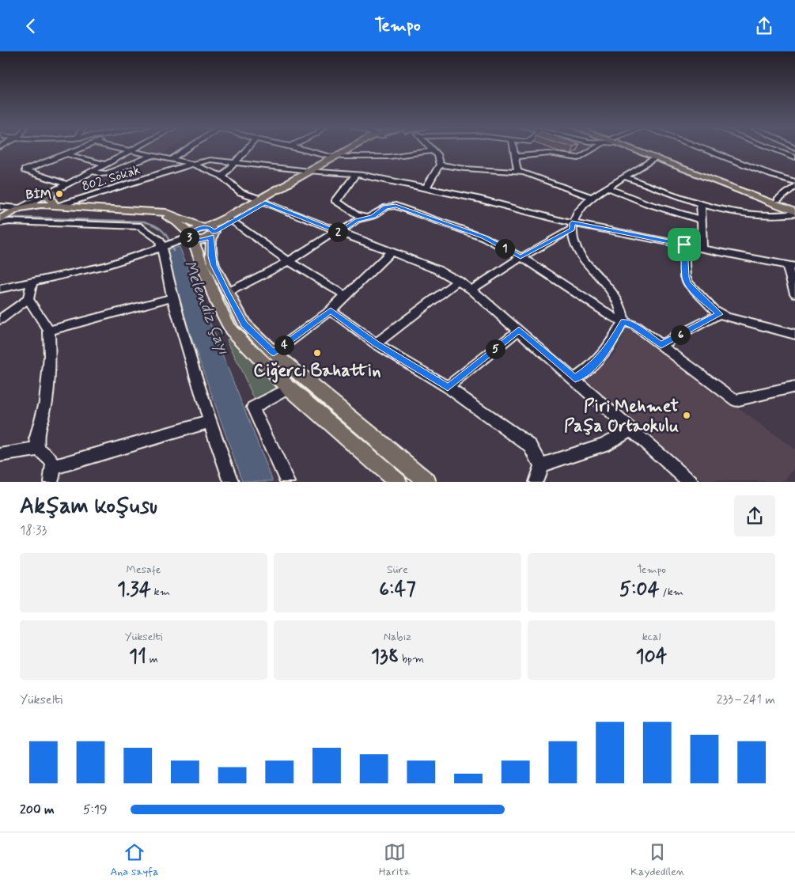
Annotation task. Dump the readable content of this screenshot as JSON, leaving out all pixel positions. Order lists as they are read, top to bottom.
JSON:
{
  "streets": {
    "street": ["802. Sokak"]
  },
  "water": ["Melendiz Çayı"],
  "places": ["BİM", "Ciğerci Bahattin", "Piri Mehmet Paşa Ortaokulu"],
  "page": {
    "header": "Tempo",
    "pins": [
      "2",
      "3",
      "1",
      "6",
      "4",
      "5"
    ],
    "heading": ["Akşam koşusu", "18:33"],
    "stats": [
      ["Mesafe", "1.34 km"],
      ["Süre", "6:47"],
      ["Tempo", "5:04 /km"],
      ["Yükselti", "11 m"],
      ["Nabız", "138 bpm"],
      ["kcal", "104"]
    ],
    "chart": ["Yükselti", "233–241 m"],
    "list": [
      {
        "name": "200 m",
        "note": "5:19"
      }
    ],
    "tabs": ["Ana sayfa", "Harita", "Kaydedilen"]
  }
}
